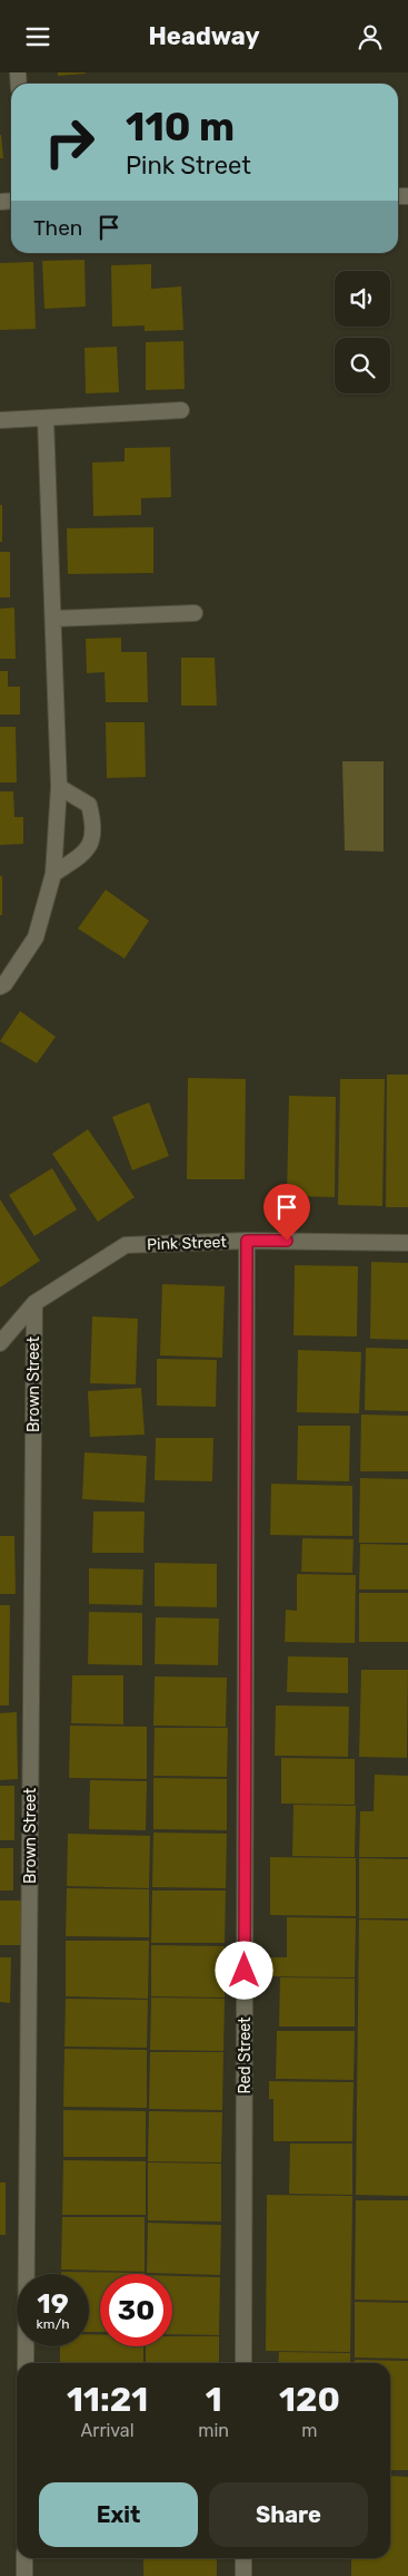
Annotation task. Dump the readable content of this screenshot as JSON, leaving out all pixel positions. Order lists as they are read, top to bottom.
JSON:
{
  "streets": {
    "street": ["Pink Street", "Brown Street", "Red Street"]
  },
  "crossings": [
    ["Pink Street", "Brown Street"],
    ["Pink Street", "Red Street"]
  ],
  "page": {
    "header": "Headway",
    "turn": ["110 m", "Pink Street"],
    "then": "Then",
    "speed": "19 km/h",
    "limit": "30",
    "eta": [
      "11:21",
      "Arrival",
      "1",
      "min",
      "120",
      "m"
    ],
    "buttons": ["Exit", "Share"]
  }
}
